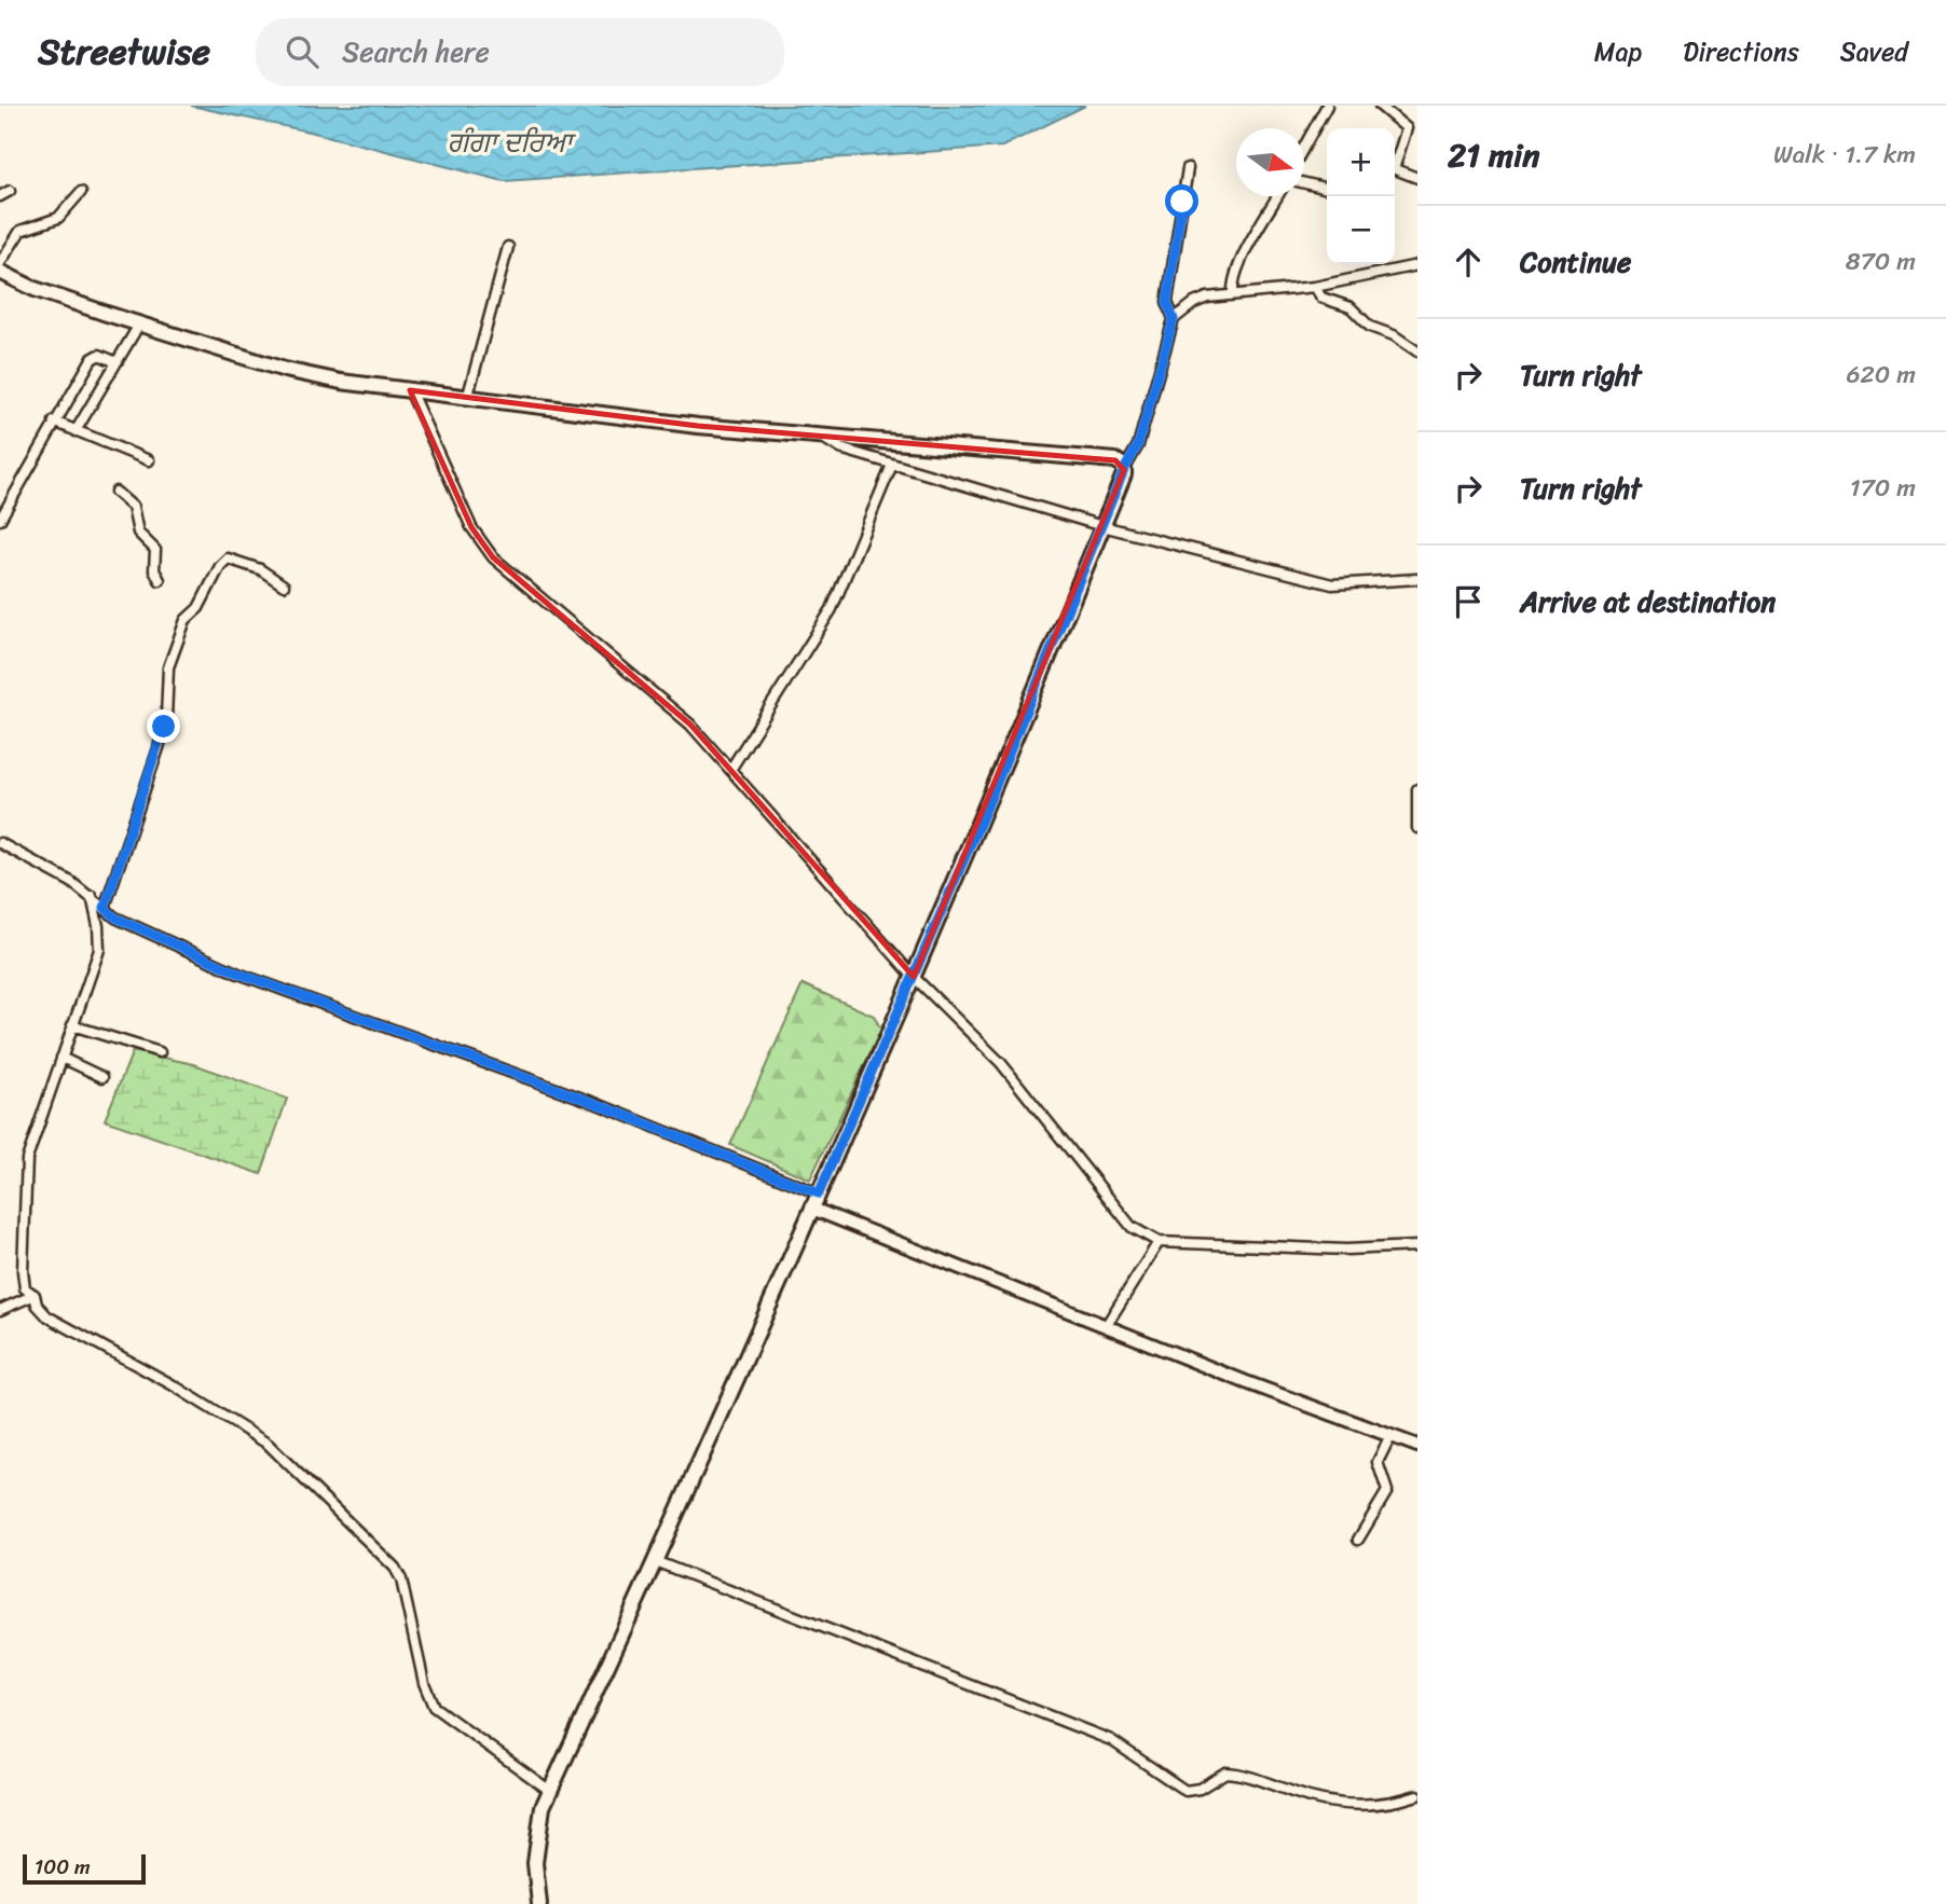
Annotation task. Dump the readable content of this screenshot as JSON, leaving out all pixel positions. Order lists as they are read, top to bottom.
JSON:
{
  "water": ["ਗੰਗਾ ਦਰਿਆ"],
  "scale_bar": "100 m",
  "north": "right",
  "page": {
    "header": "Streetwise",
    "search": "Search here",
    "nav": ["Map", "Directions", "Saved"],
    "heading": ["21 min", "Walk · 1.7 km"],
    "map_buttons": ["+", "−"],
    "list": [
      ["Continue", "870 m"],
      ["Turn right", "620 m"],
      ["Turn right", "170 m"],
      "Arrive at destination"
    ],
    "scale": "100 m"
  }
}
